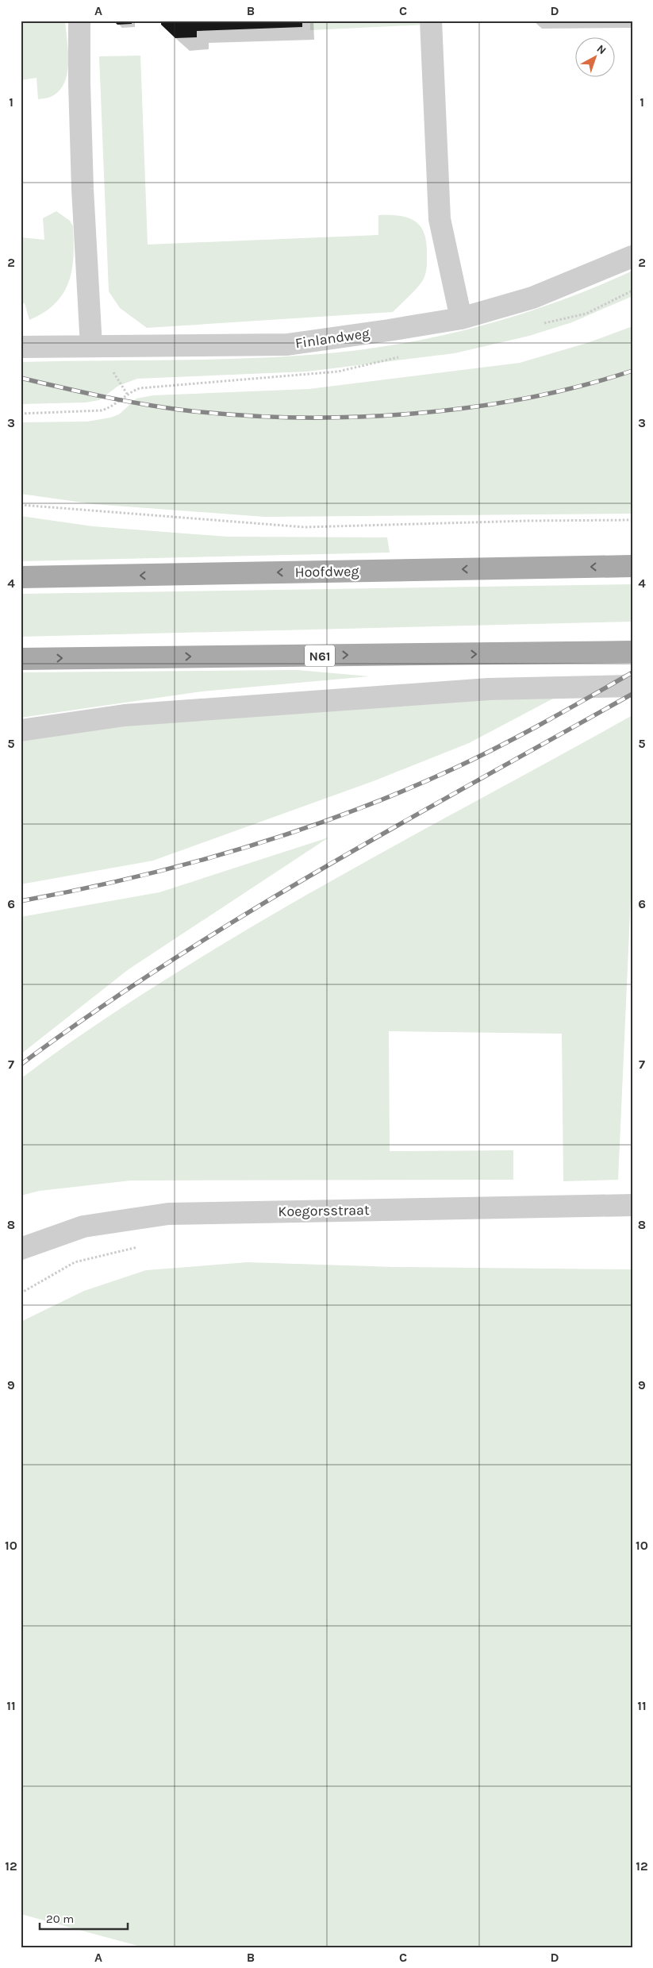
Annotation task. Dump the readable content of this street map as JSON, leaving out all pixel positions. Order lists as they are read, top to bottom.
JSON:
{
  "streets": {
    "main road": ["Hoofdweg", "N61"],
    "street": ["Finlandweg", "Koegorsstraat"]
  },
  "scale_bar": "20 m",
  "north": "top right",
  "grid": {
    "columns": [
      "A",
      "B",
      "C",
      "D"
    ],
    "rows": [
      "1",
      "2",
      "3",
      "4",
      "5",
      "6",
      "7",
      "8",
      "9",
      "10",
      "11",
      "12"
    ]
  }
}
